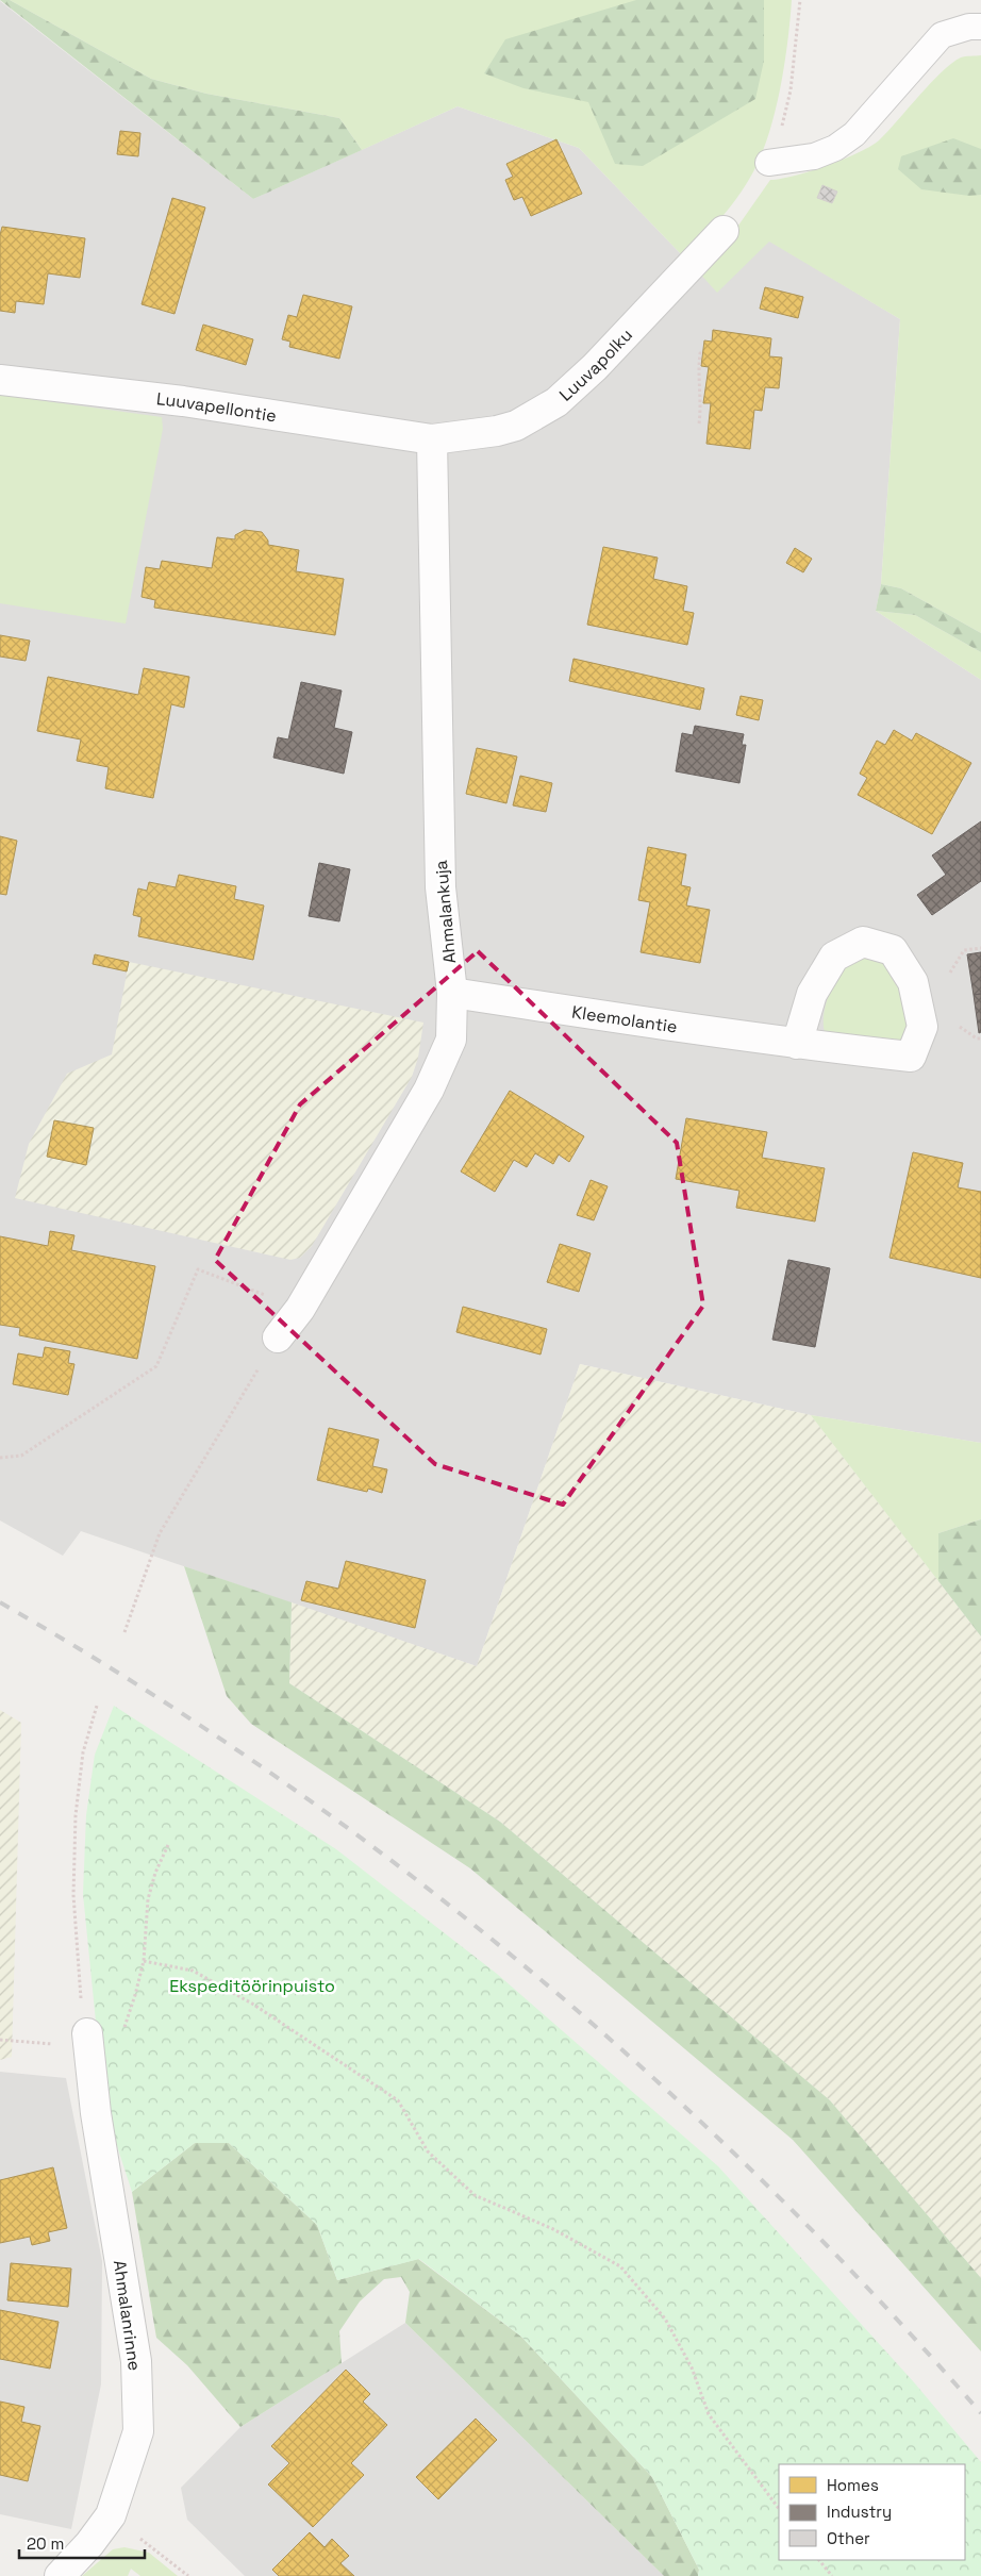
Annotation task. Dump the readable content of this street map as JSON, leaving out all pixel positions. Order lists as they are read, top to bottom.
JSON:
{
  "streets": {
    "street": [
      "Luuvapolku",
      "Luuvapellontie",
      "Ahmalankuja",
      "Kleemolantie",
      "Ahmalanrinne"
    ]
  },
  "crossings": [
    ["Luuvapolku", "Luuvapellontie"],
    ["Luuvapolku", "Ahmalankuja"],
    ["Luuvapellontie", "Ahmalankuja"],
    ["Ahmalankuja", "Kleemolantie"]
  ],
  "parks": ["Ekspeditöörinpuisto"],
  "legend": ["Homes", "Industry", "Other"],
  "scale_bar": "20 m"
}
